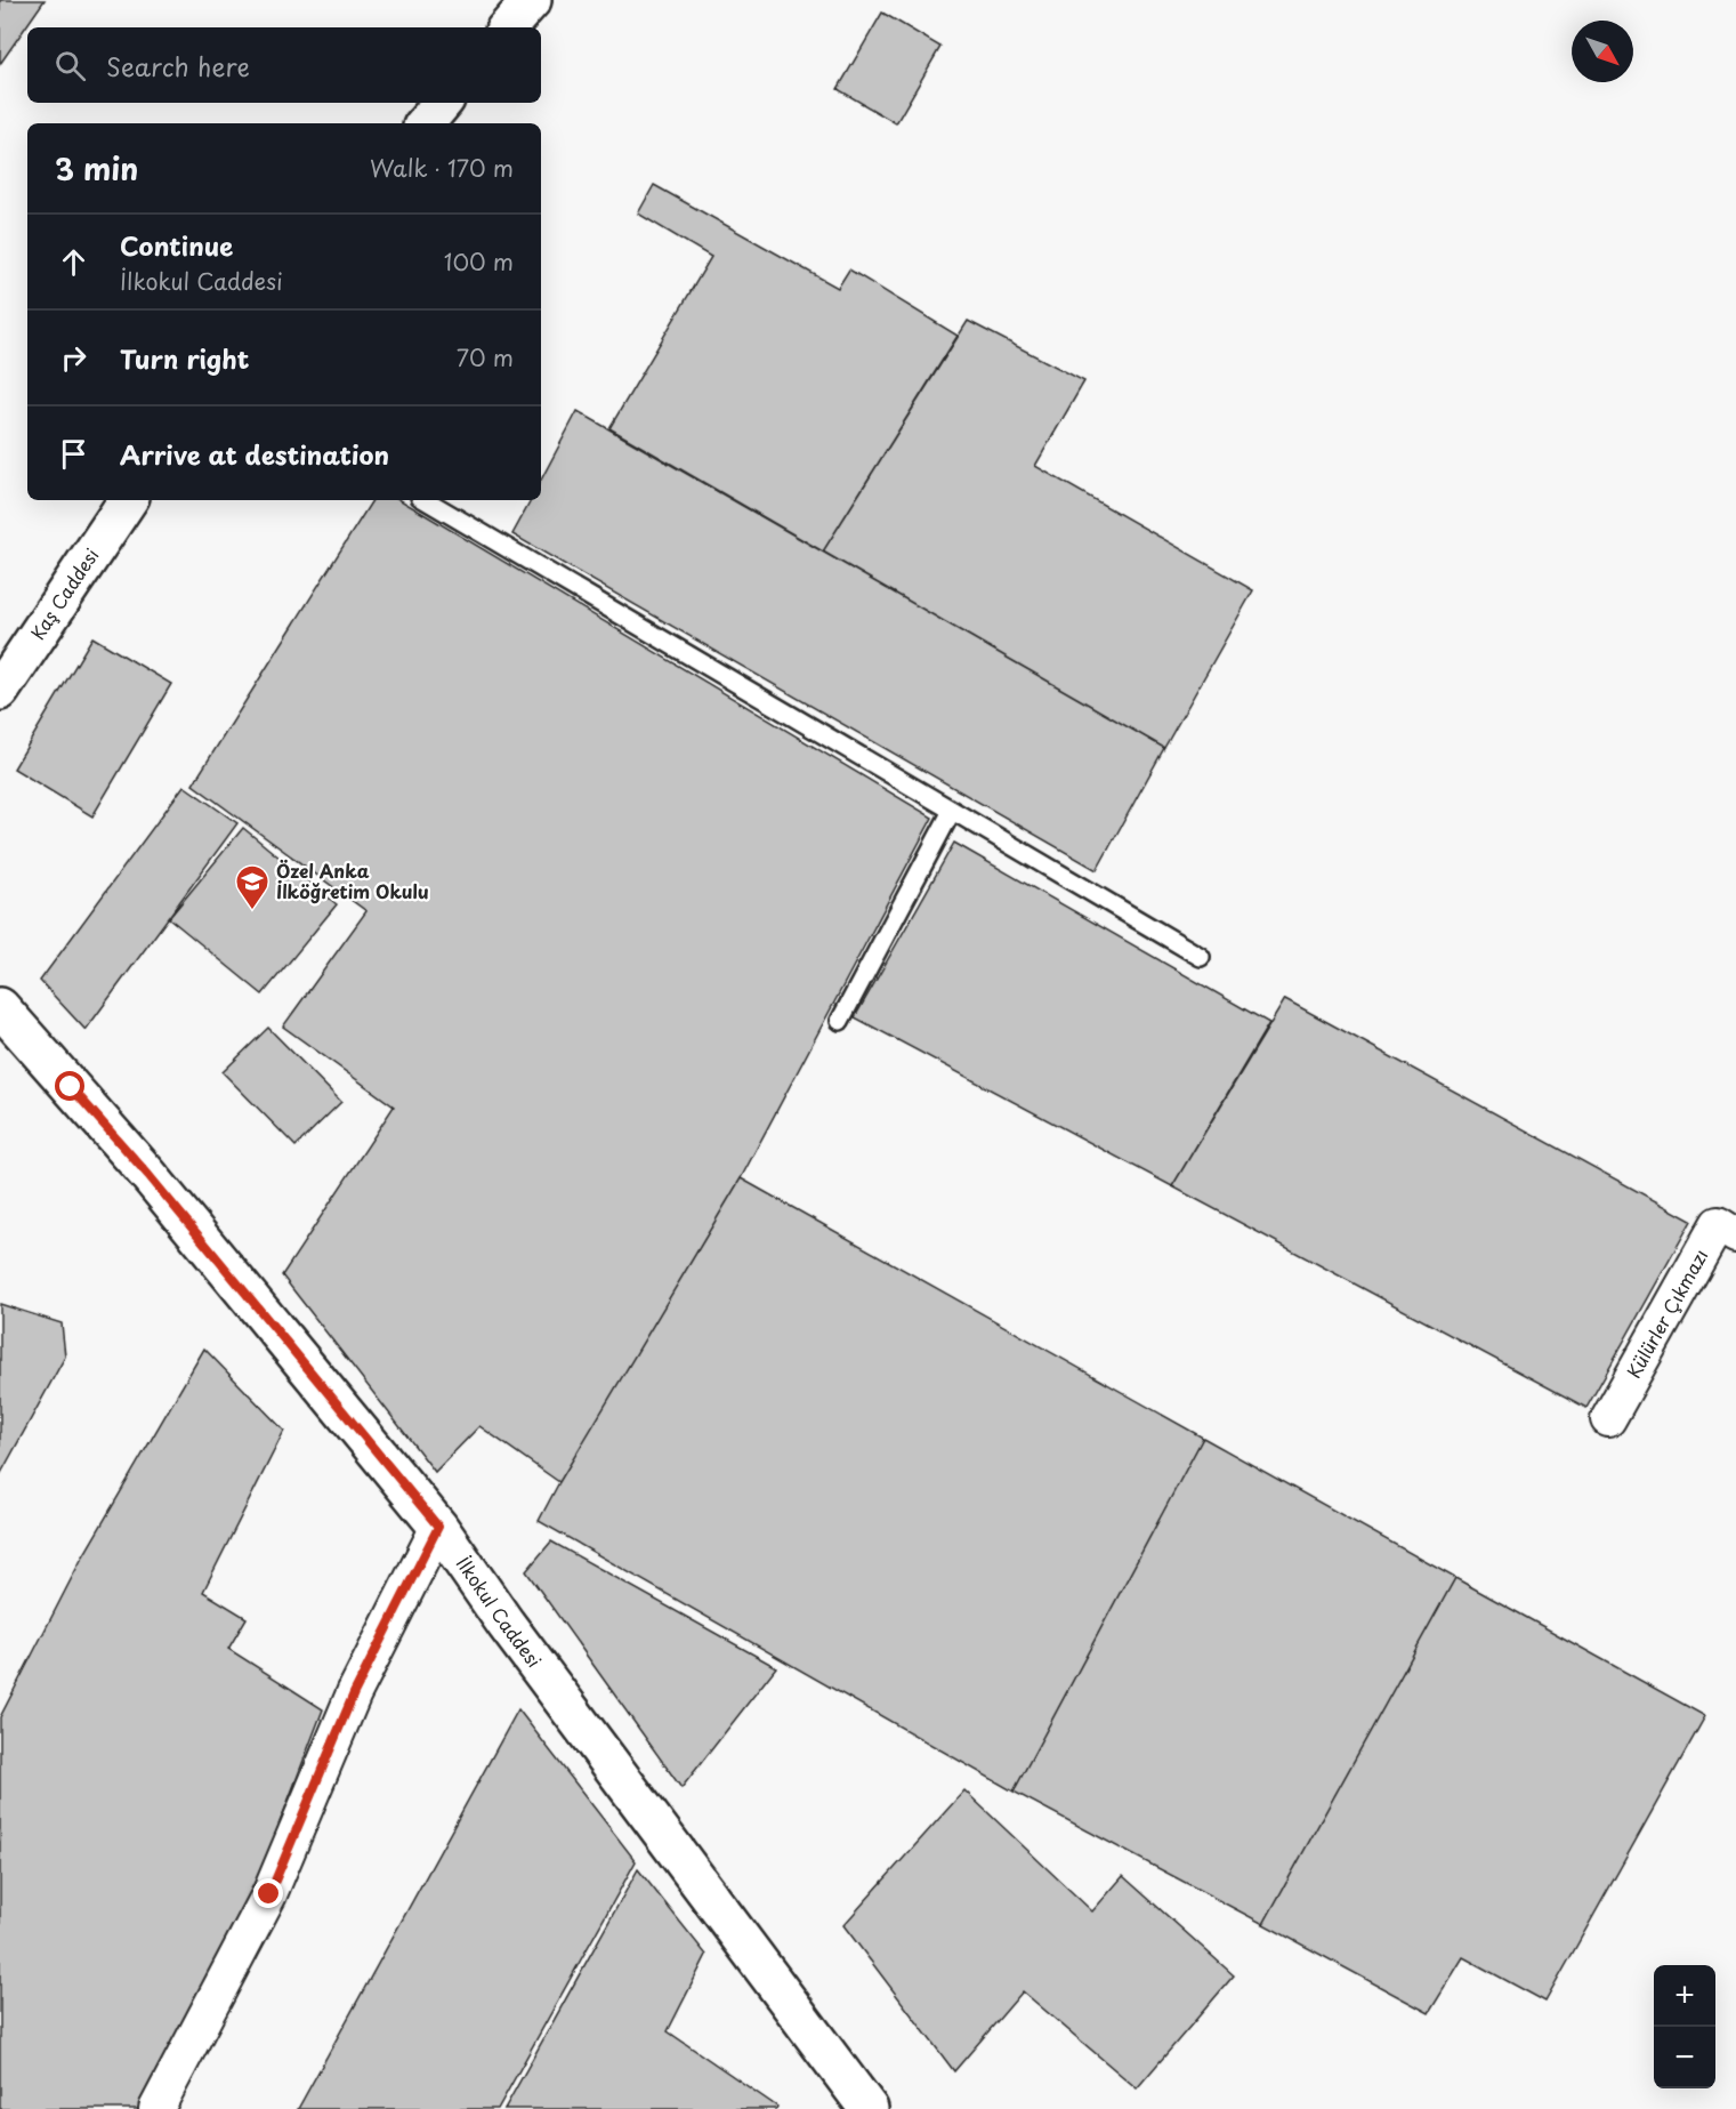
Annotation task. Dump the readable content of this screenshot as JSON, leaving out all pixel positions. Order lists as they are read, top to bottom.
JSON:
{
  "streets": {
    "street": ["Kaş Caddesi", "Külürler Çıkmazı", "İlkokul Caddesi"]
  },
  "places": {
    "school or university": ["Özel Anka İlköğretim Okulu"]
  },
  "north": "bottom right",
  "page": {
    "search": "Search here",
    "heading": ["3 min", "Walk · 170 m"],
    "list": [
      ["Continue", "İlkokul Caddesi", "100 m"],
      ["Turn right", "70 m"],
      "Arrive at destination"
    ],
    "map_buttons": ["+", "−"]
  }
}
